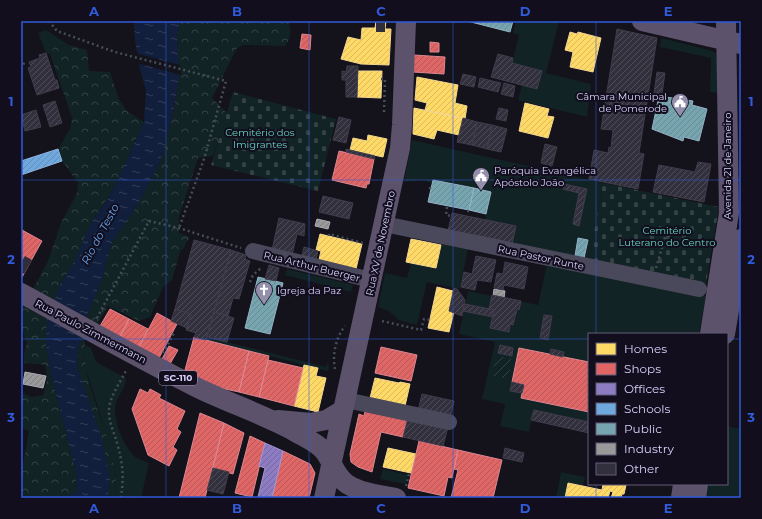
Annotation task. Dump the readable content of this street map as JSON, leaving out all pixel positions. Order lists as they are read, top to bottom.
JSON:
{
  "streets": {
    "main road": [
      "Avenida 21 de Janeiro",
      "Rua XV de Novembro",
      "Rua Paulo Zimmermann",
      "SC-110"
    ],
    "street": ["Rua Pastor Runte", "Rua Arthur Buerger"]
  },
  "crossings": [
    ["Rua XV de Novembro", "Rua Pastor Runte"],
    ["Rua XV de Novembro", "Rua Arthur Buerger"],
    ["Rua XV de Novembro", "Rua Paulo Zimmermann"]
  ],
  "water": ["Rio do Testo"],
  "parks": ["Cemitério dos Imigrantes", "Cemitério Luterano do Centro"],
  "places": {
    "public building": ["Câmara Municipal de Pomerode", "Paróquia Evangélica Apóstolo João"],
    "church": ["Igreja da Paz"]
  },
  "legend": [
    "Homes",
    "Shops",
    "Offices",
    "Schools",
    "Public",
    "Industry",
    "Other"
  ],
  "grid": {
    "columns": [
      "A",
      "B",
      "C",
      "D",
      "E"
    ],
    "rows": ["1", "2", "3"]
  }
}
